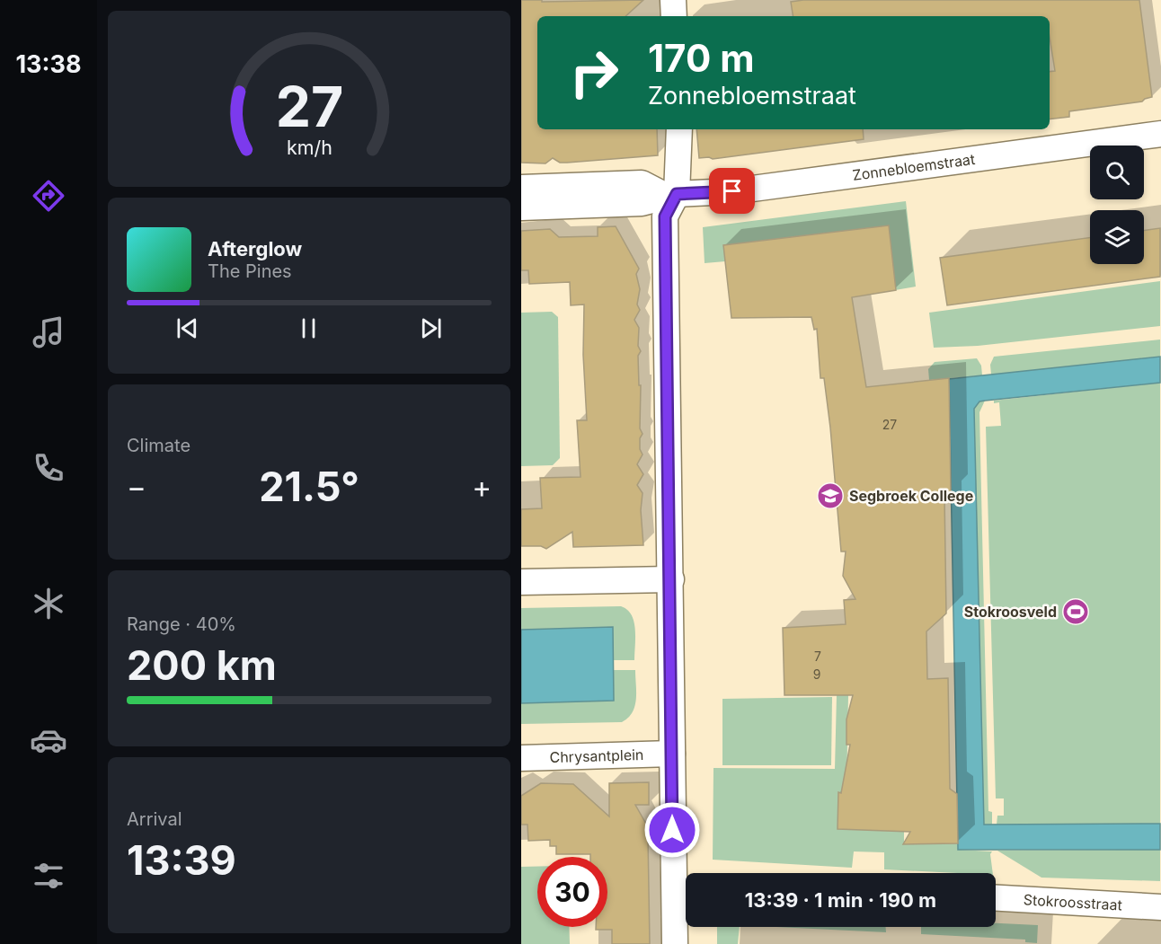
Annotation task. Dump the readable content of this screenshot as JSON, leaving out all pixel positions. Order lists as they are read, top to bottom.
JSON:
{
  "streets": {
    "street": ["Zonnebloemstraat", "Chrysantplein", "Stokroosstraat"]
  },
  "places": {
    "school or university": ["Segbroek College"],
    "sports": ["Stokroosveld"]
  },
  "house_numbers": ["27", "7", "9"],
  "page": {
    "tabs": "13:38",
    "turn": ["170 m", "Zonnebloemstraat"],
    "song": ["Afterglow", "The Pines"],
    "tile": [
      "Climate",
      ["Range · 40%", "200 km"],
      ["Arrival", "13:39"]
    ],
    "heat": ["−", "21.5°", "+"],
    "limit": "30",
    "trip": "13:39 · 1 min · 190 m",
    "gauge": ["27", "km/h"]
  }
}
